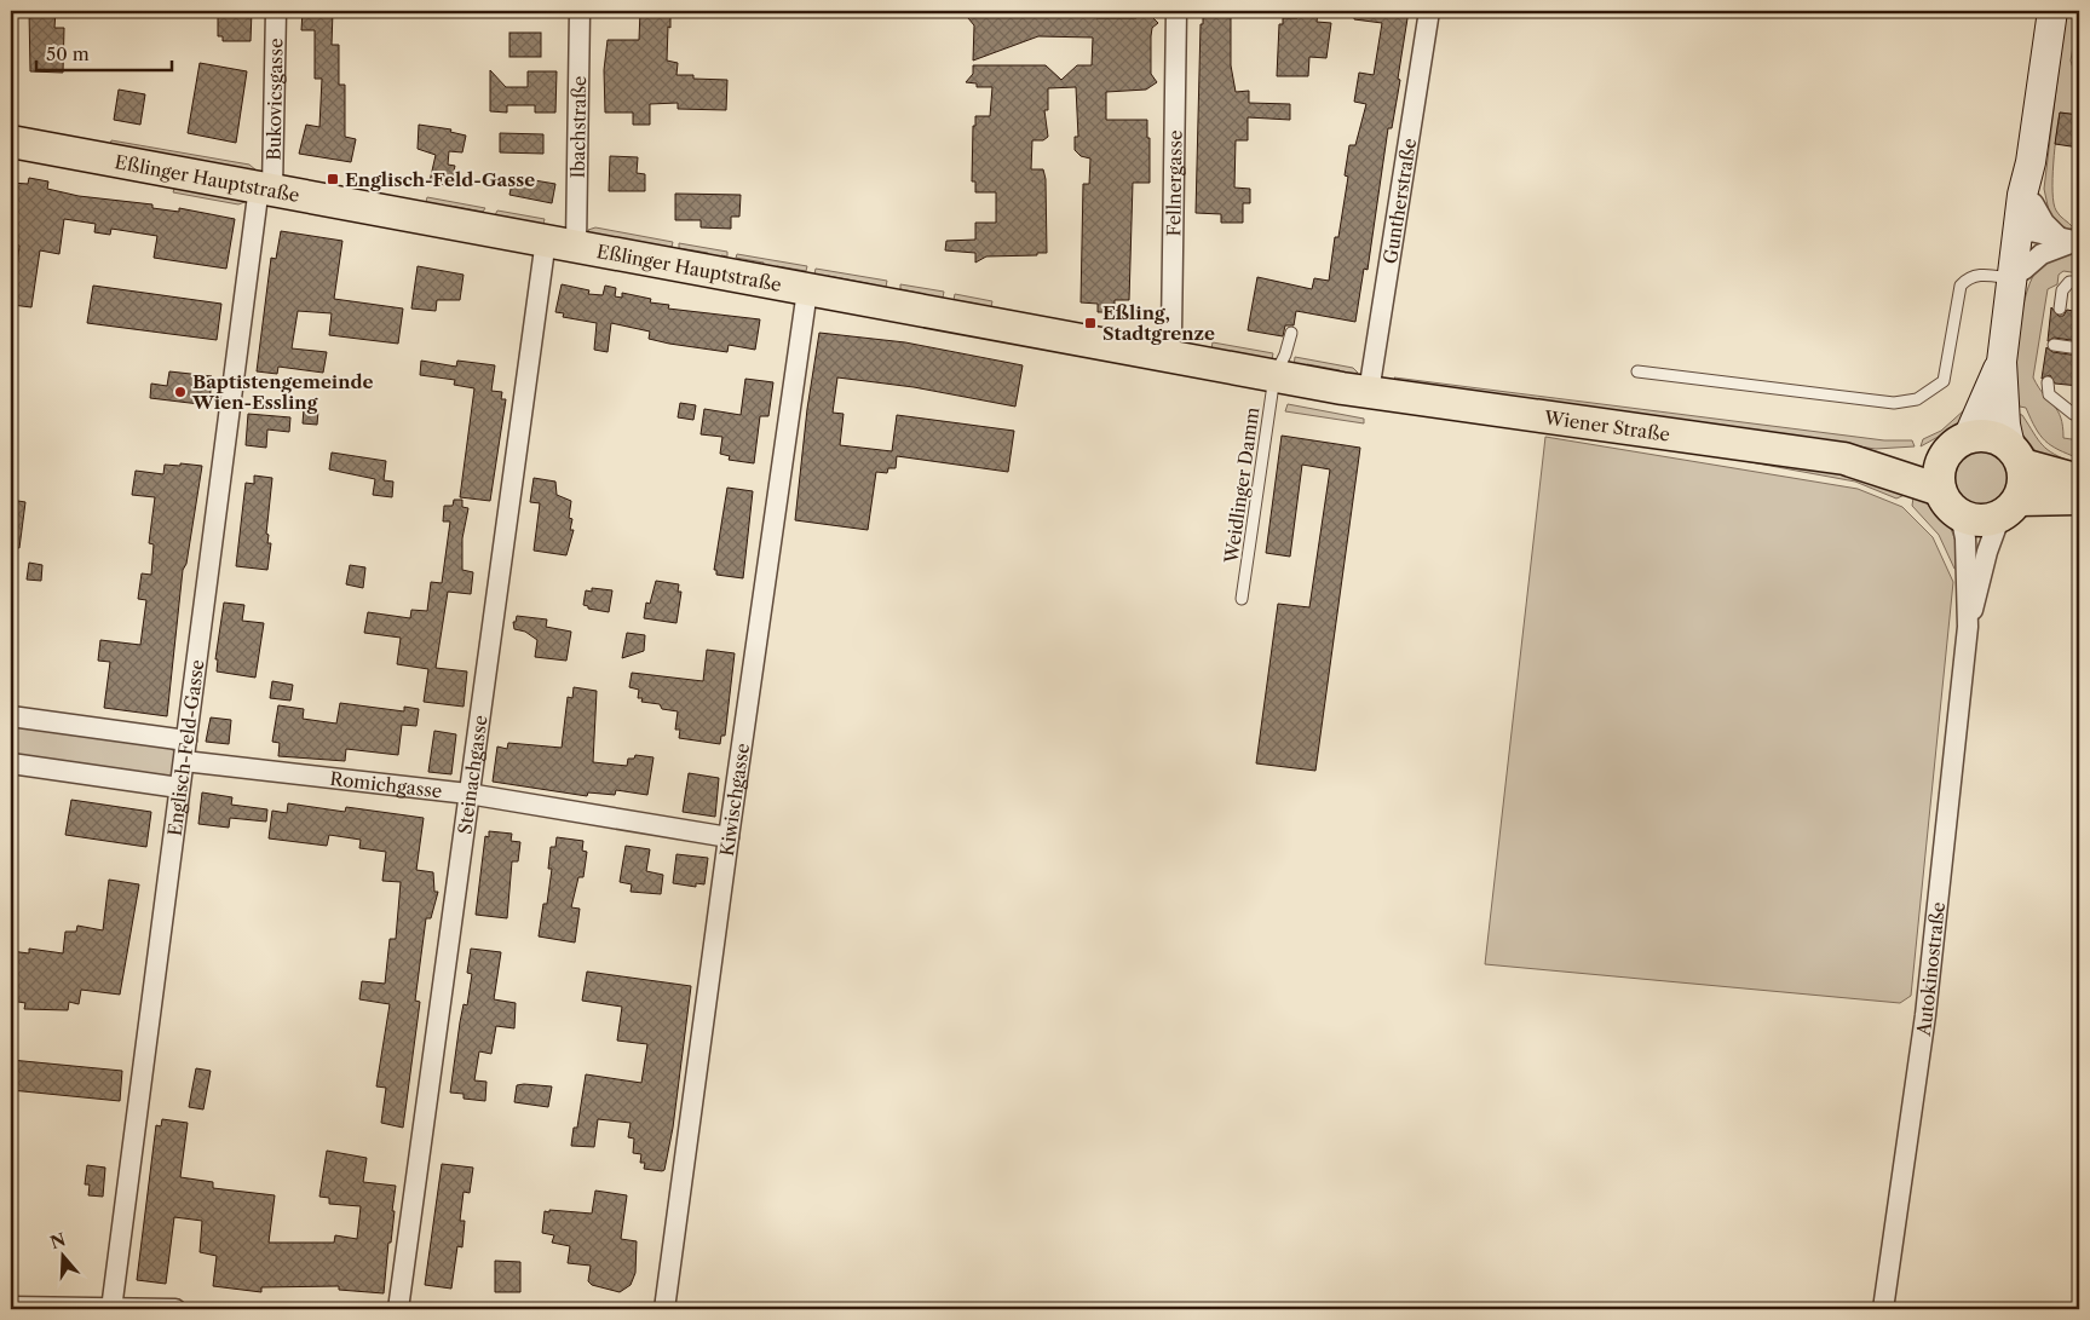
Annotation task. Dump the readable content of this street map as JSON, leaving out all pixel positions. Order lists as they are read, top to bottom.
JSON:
{
  "streets": {
    "main road": ["Eßlinger Hauptstraße", "Wiener Straße"],
    "street": [
      "Bukovicsgasse",
      "Ibachstraße",
      "Fellnergasse",
      "Guntherstraße",
      "Englisch-Feld-Gasse",
      "Steinachgasse",
      "Romichgasse",
      "Kiwischgasse",
      "Autokinostraße"
    ],
    "lane": ["Weidlinger Damm"]
  },
  "crossings": [
    ["Bukovicsgasse", "Eßlinger Hauptstraße"],
    ["Bukovicsgasse", "Englisch-Feld-Gasse"],
    ["Ibachstraße", "Eßlinger Hauptstraße"],
    ["Eßlinger Hauptstraße", "Fellnergasse"],
    ["Eßlinger Hauptstraße", "Guntherstraße"],
    ["Eßlinger Hauptstraße", "Wiener Straße"],
    ["Eßlinger Hauptstraße", "Weidlinger Damm"],
    ["Eßlinger Hauptstraße", "Englisch-Feld-Gasse"],
    ["Eßlinger Hauptstraße", "Steinachgasse"],
    ["Eßlinger Hauptstraße", "Kiwischgasse"],
    ["Guntherstraße", "Wiener Straße"],
    ["Wiener Straße", "Autokinostraße"],
    ["Englisch-Feld-Gasse", "Romichgasse"],
    ["Steinachgasse", "Romichgasse"],
    ["Romichgasse", "Kiwischgasse"]
  ],
  "places": {
    "transit": ["Englisch-Feld-Gasse", "Eßling, Stadtgrenze"],
    "other": ["Baptistengemeinde Wien-Essling"]
  },
  "scale_bar": "50 m",
  "north": "top"
}
